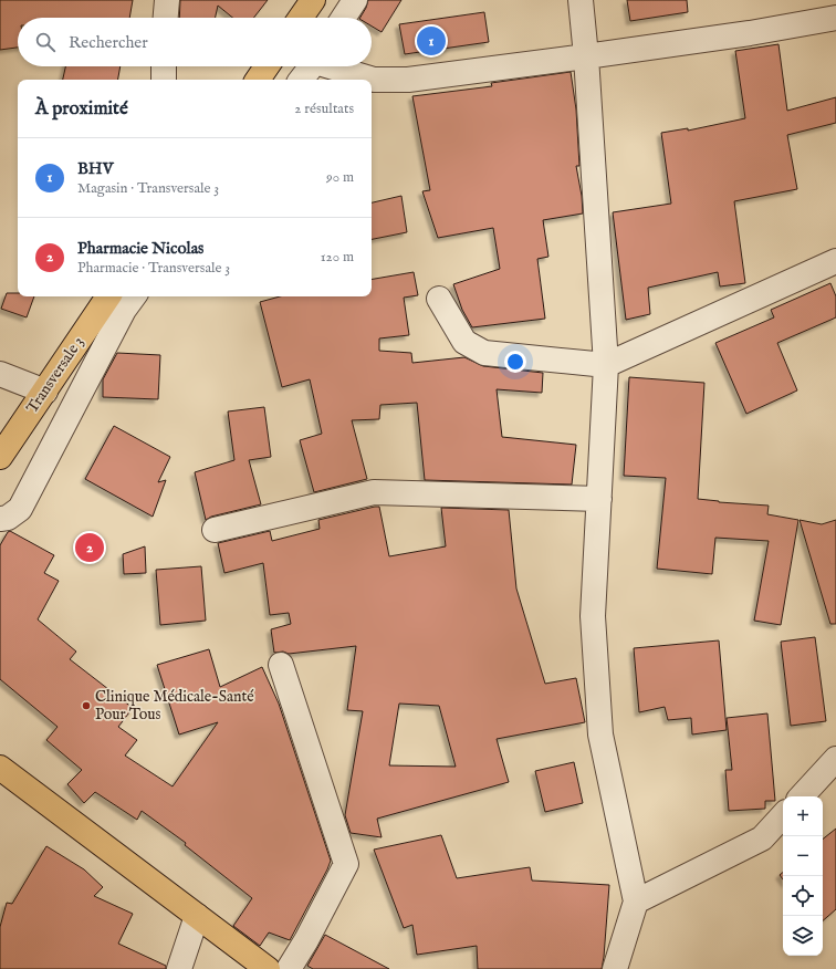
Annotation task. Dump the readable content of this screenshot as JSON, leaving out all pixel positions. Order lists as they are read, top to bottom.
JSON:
{
  "streets": {
    "main road": ["Transversale 3"]
  },
  "places": ["Clinique Médicale-Santé Pour Tous"],
  "page": {
    "search": "Rechercher",
    "pins": ["1", "2"],
    "heading": ["À proximité", "2 résultats"],
    "list": [
      {
        "mark": "1",
        "name": "BHV",
        "note": "Magasin · Transversale 3",
        "value": "90 m"
      },
      {
        "mark": "2",
        "name": "Pharmacie Nicolas",
        "note": "Pharmacie · Transversale 3",
        "value": "120 m"
      }
    ],
    "map_buttons": ["+", "−"]
  }
}
